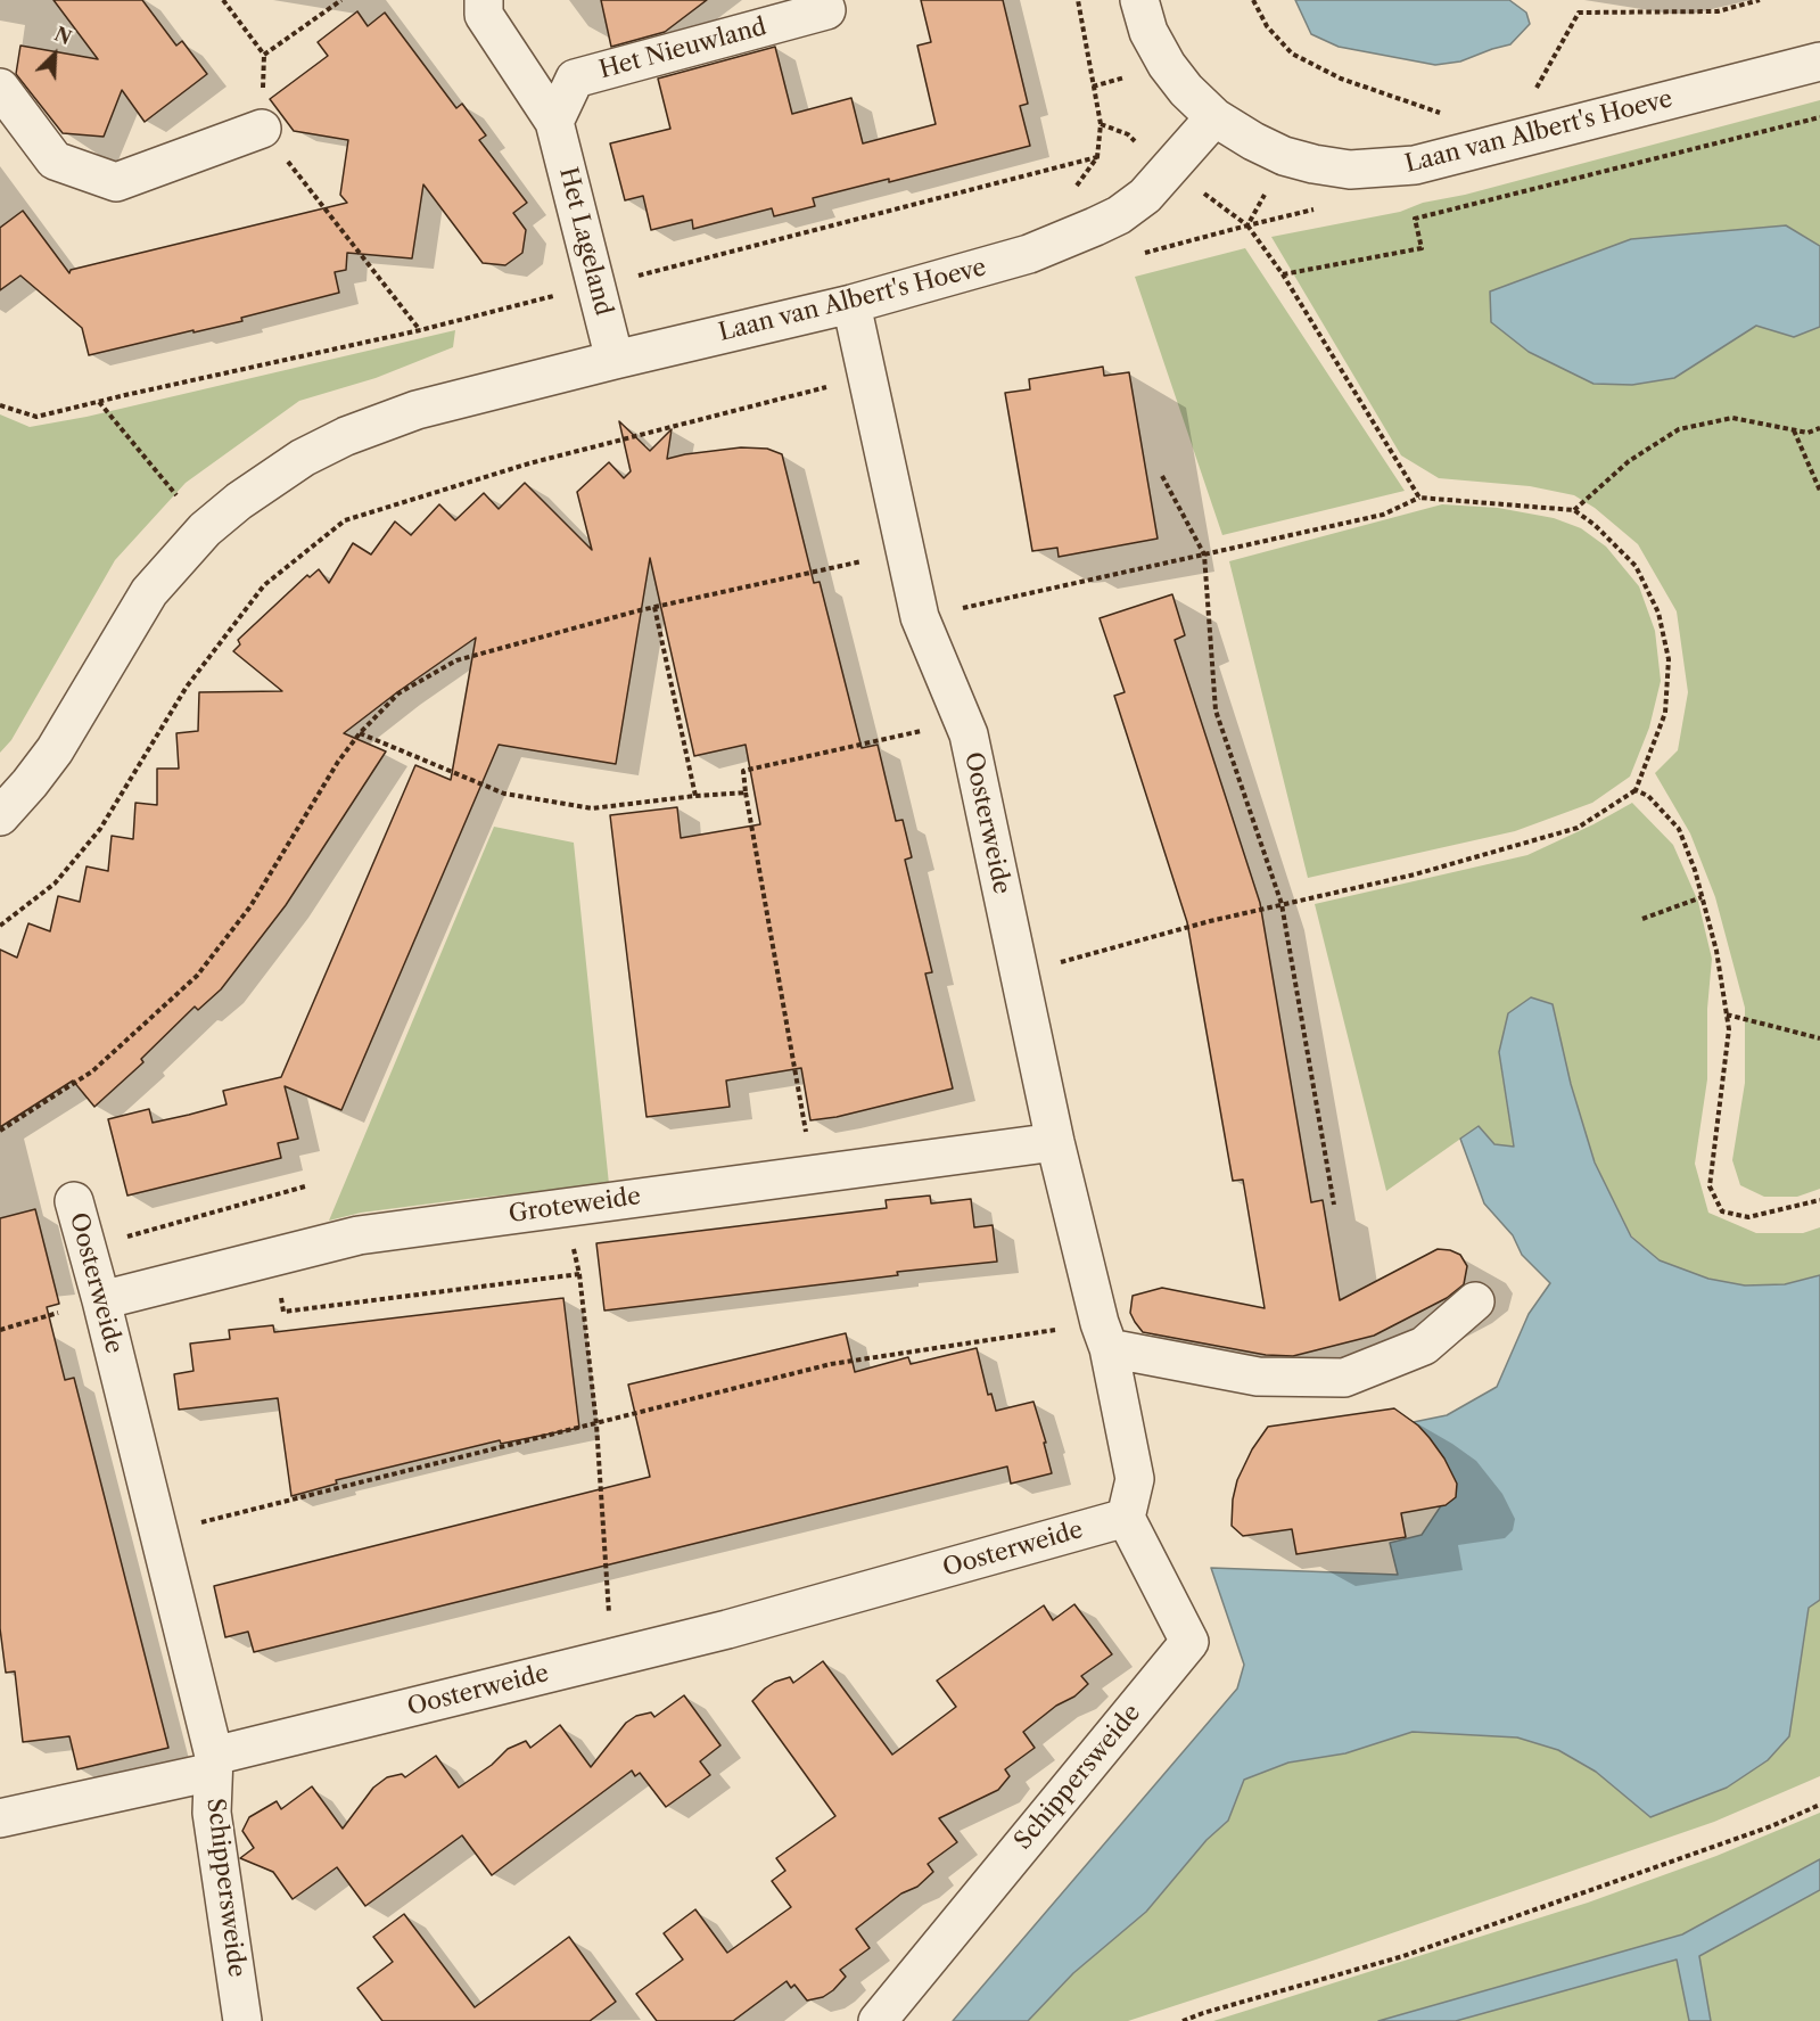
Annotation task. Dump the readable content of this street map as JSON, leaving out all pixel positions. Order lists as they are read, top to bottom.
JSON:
{
  "streets": {
    "street": [
      "Het Nieuwland",
      "Laan van Albert's Hoeve",
      "Het Lageland",
      "Oosterweide",
      "Groteweide",
      "Schippersweide"
    ]
  },
  "crossings": [
    ["Het Nieuwland", "Het Lageland"],
    ["Laan van Albert's Hoeve", "Het Lageland"],
    ["Laan van Albert's Hoeve", "Oosterweide"],
    ["Oosterweide", "Groteweide"],
    ["Oosterweide", "Schippersweide"]
  ],
  "north": "top right"
}
